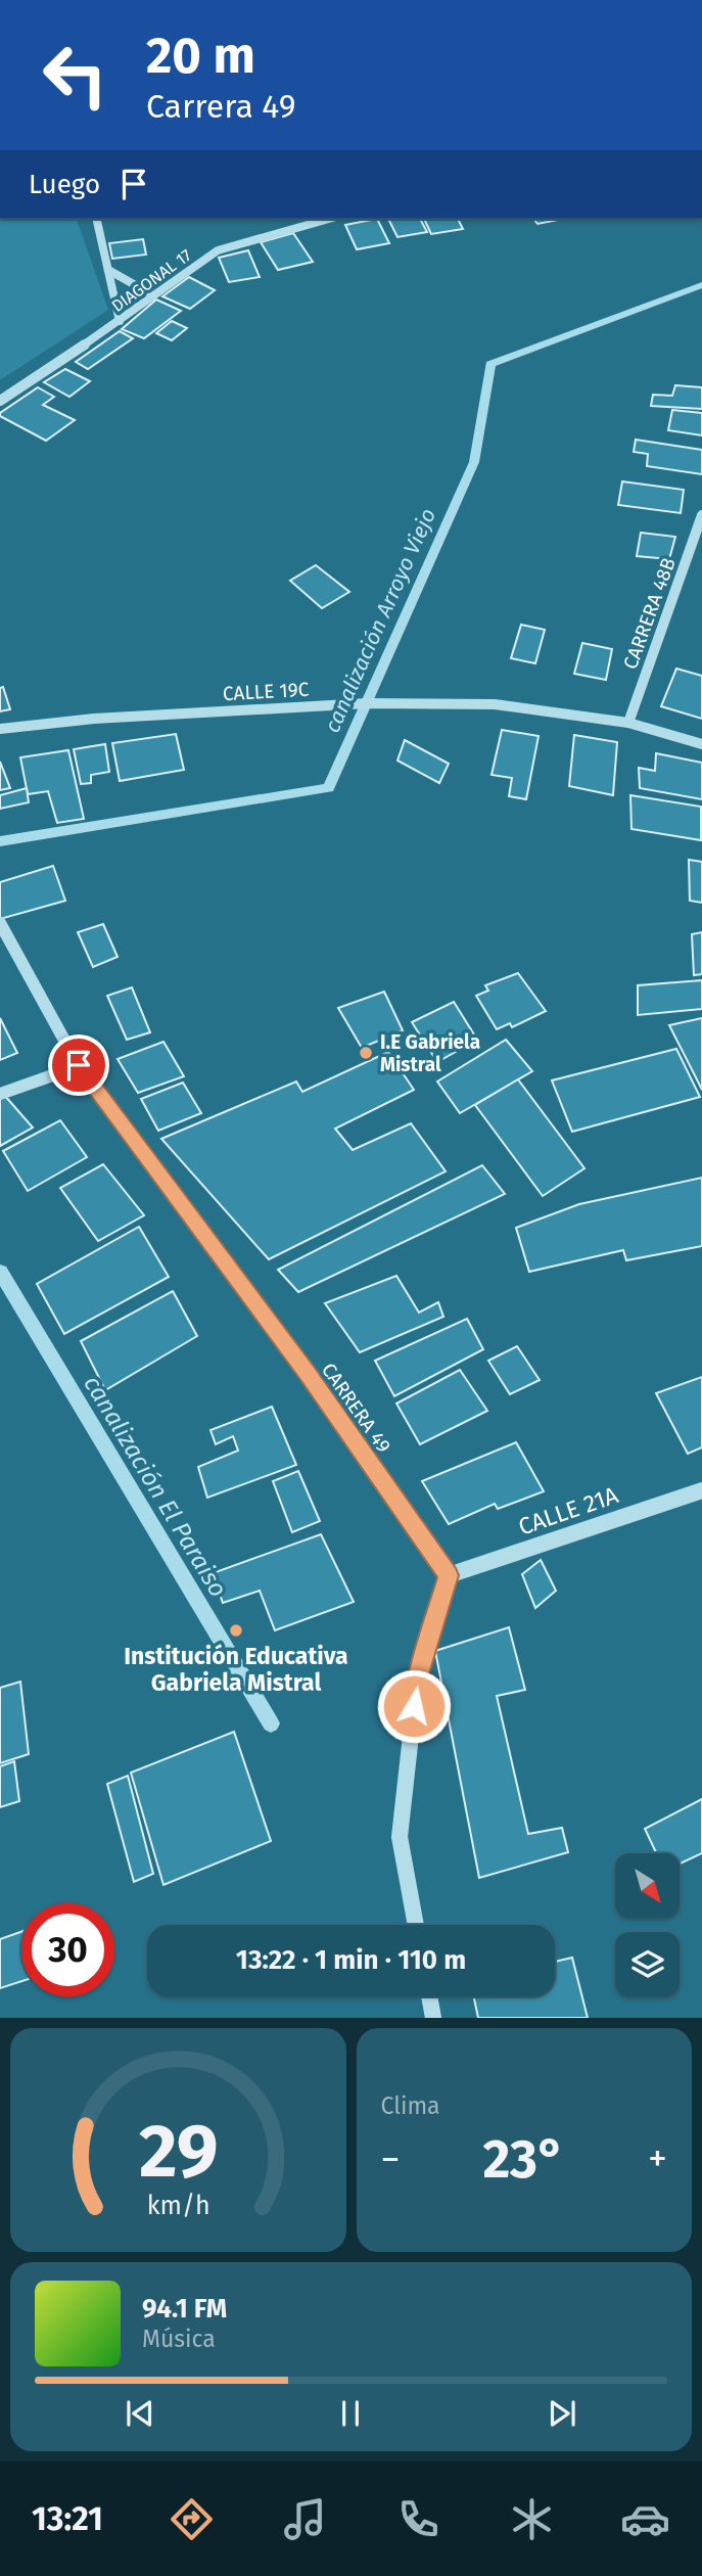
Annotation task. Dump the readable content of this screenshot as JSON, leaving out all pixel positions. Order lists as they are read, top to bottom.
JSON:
{
  "streets": {
    "street": [
      "DIAGONAL 17",
      "CARRERA 48B",
      "CALLE 19C",
      "CARRERA 49",
      "CALLE 21A"
    ]
  },
  "crossings": [
    ["CARRERA 48B", "CALLE 19C"],
    ["CARRERA 49", "CALLE 21A"]
  ],
  "water": ["canalización Arroyo Viejo", "canalización El Paraiso"],
  "places": ["I.E Gabriela Mistral", "Institución Educativa Gabriela Mistral"],
  "north": "bottom right",
  "page": {
    "turn": ["20 m", "Carrera 49"],
    "then": "Luego",
    "limit": "30",
    "trip": "13:22 · 1 min · 110 m",
    "tile": "Clima",
    "heat": ["−", "23°", "+"],
    "song": ["94.1 FM", "Música"],
    "tabs": "13:21",
    "gauge": ["29", "km/h"]
  }
}
